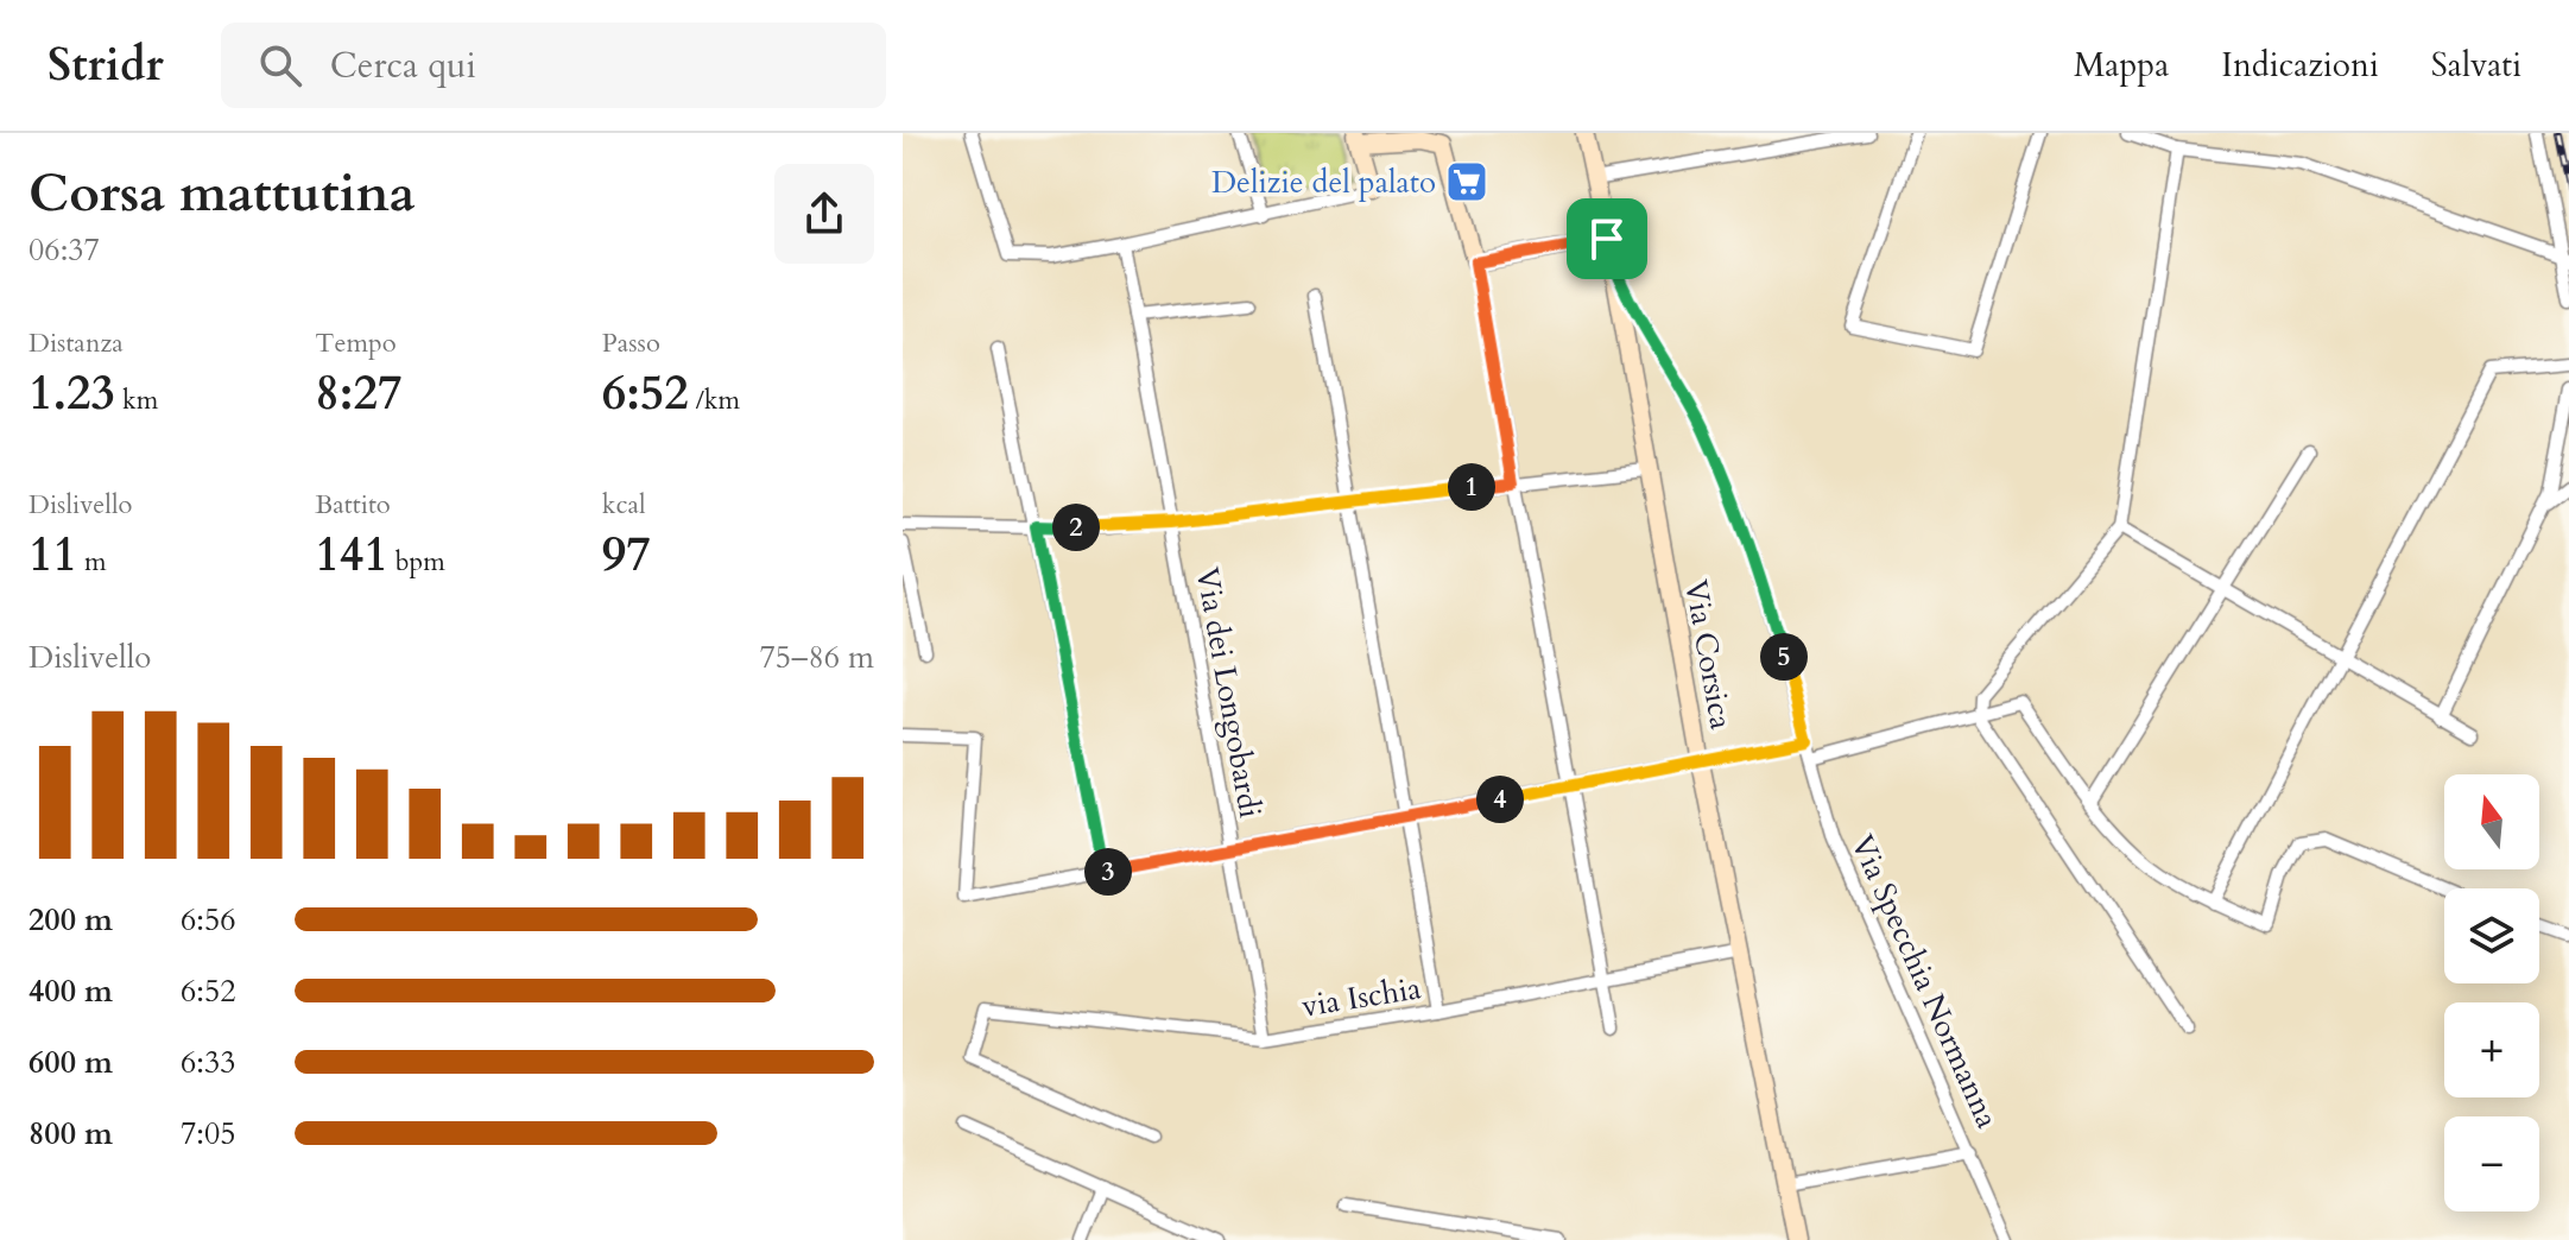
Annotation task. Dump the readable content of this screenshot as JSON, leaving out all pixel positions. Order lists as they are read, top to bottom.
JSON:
{
  "streets": {
    "main road": ["Via Corsica"],
    "street": ["Via dei Longobardi", "Via Specchia Normanna", "via Ischia"]
  },
  "crossings": [
    ["Via Corsica", "Via Specchia Normanna"],
    ["Via Corsica", "via Ischia"],
    ["Via dei Longobardi", "via Ischia"]
  ],
  "places": {
    "supermarket": ["Delizie del palato"]
  },
  "north": "top",
  "page": {
    "header": "Stridr",
    "search": "Cerca qui",
    "nav": ["Mappa", "Indicazioni", "Salvati"],
    "heading": ["Corsa mattutina", "06:37"],
    "stats": [
      ["Distanza", "1.23 km"],
      ["Tempo", "8:27"],
      ["Passo", "6:52 /km"],
      ["Dislivello", "11 m"],
      ["Battito", "141 bpm"],
      ["kcal", "97"]
    ],
    "pins": [
      "1",
      "2",
      "5",
      "4",
      "3"
    ],
    "chart": ["Dislivello", "75–86 m"],
    "map_buttons": ["+", "−"],
    "list": [
      {
        "name": "200 m",
        "note": "6:56"
      },
      {
        "name": "400 m",
        "note": "6:52"
      },
      {
        "name": "600 m",
        "note": "6:33"
      },
      {
        "name": "800 m",
        "note": "7:05"
      }
    ]
  }
}
